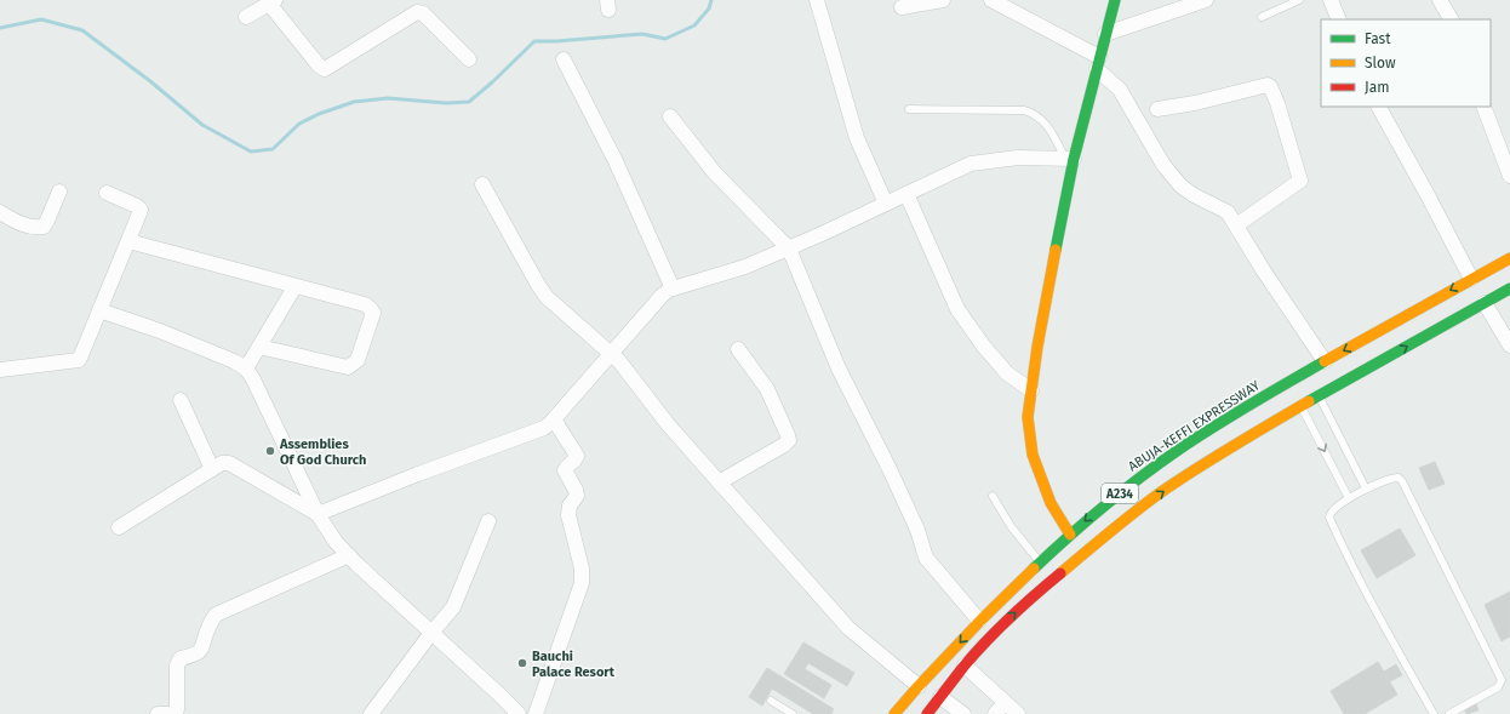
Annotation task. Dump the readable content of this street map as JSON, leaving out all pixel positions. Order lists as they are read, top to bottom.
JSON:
{
  "streets": {
    "main road": ["ABUJA-KEFFI EXPRESSWAY", "A234"]
  },
  "places": ["Assemblies Of God Church", "Bauchi Palace Resort"],
  "legend": ["Fast", "Slow", "Jam"]
}
